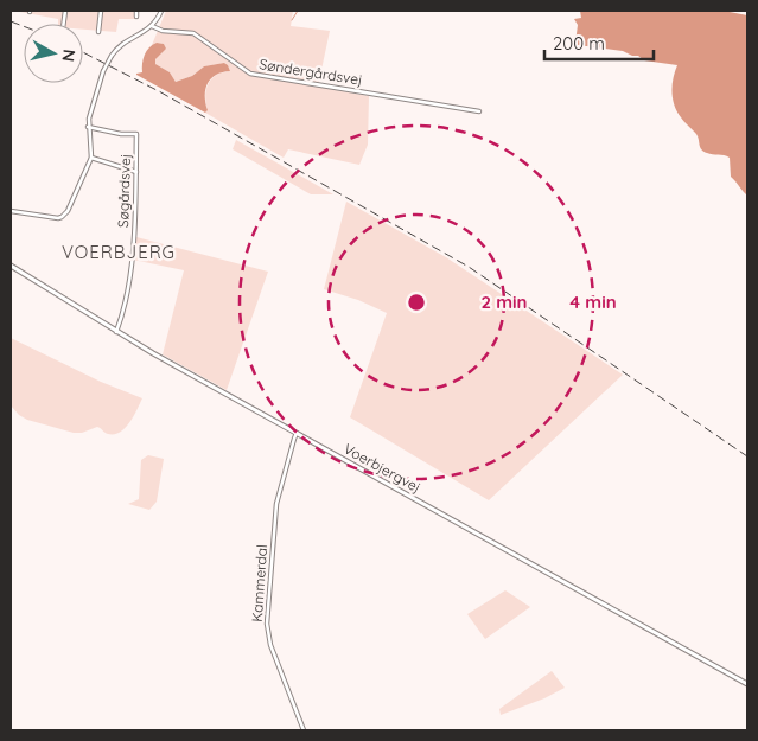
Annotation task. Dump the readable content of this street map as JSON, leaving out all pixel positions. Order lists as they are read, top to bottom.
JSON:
{
  "streets": {
    "street": [
      "Søndergårdsvej",
      "Søgårdsvej",
      "Voerbjergvej",
      "Kammerdal"
    ]
  },
  "crossings": [
    ["Søgårdsvej", "Voerbjergvej"],
    ["Voerbjergvej", "Kammerdal"]
  ],
  "districts": ["VOERBJERG"],
  "scale_bar": "200 m",
  "north": "right",
  "rings": ["2 min", "4 min"]
}
